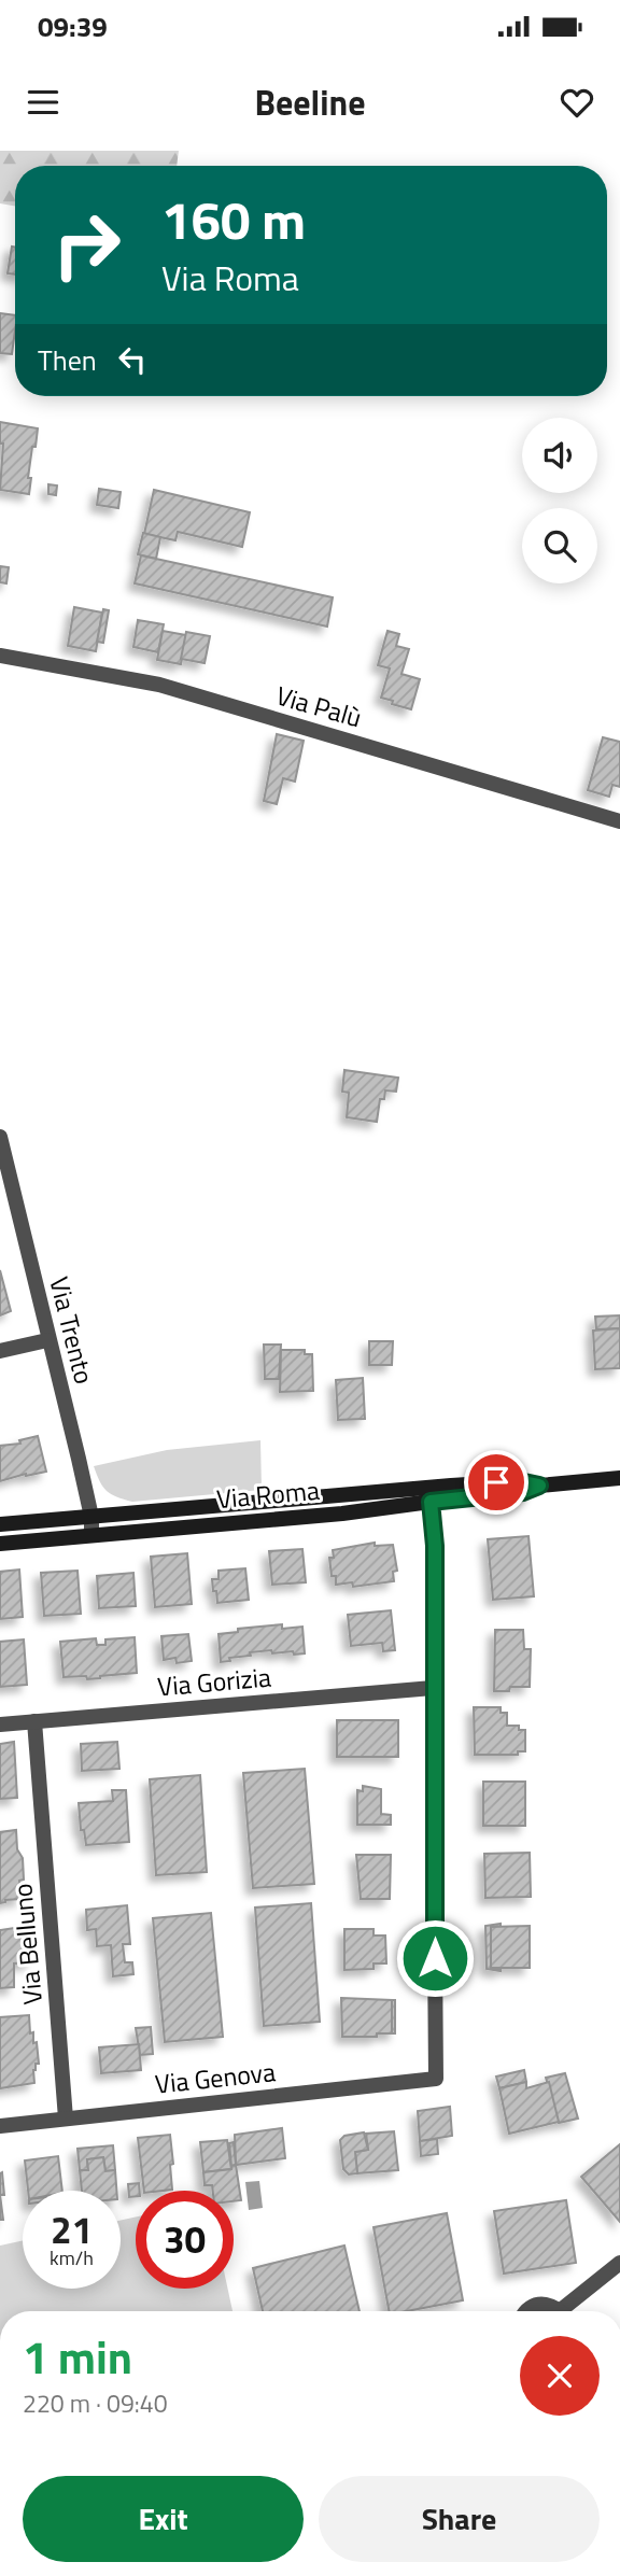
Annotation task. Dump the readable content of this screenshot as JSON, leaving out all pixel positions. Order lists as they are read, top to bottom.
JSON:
{
  "streets": {
    "street": [
      "Via Palù",
      "Via Trento",
      "Via Roma",
      "Via Gorizia",
      "Via Belluno",
      "Via Genova"
    ]
  },
  "crossings": [
    ["Via Trento", "Via Roma"],
    ["Via Gorizia", "Via Belluno"],
    ["Via Gorizia", "Via Genova"],
    ["Via Belluno", "Via Genova"]
  ],
  "page": {
    "status": "09:39",
    "header": "Beeline",
    "turn": ["160 m", "Via Roma"],
    "then": "Then",
    "speed": "21 km/h",
    "limit": "30",
    "heading": ["1 min", "220 m · 09:40"],
    "buttons": ["Exit", "Share"]
  }
}
